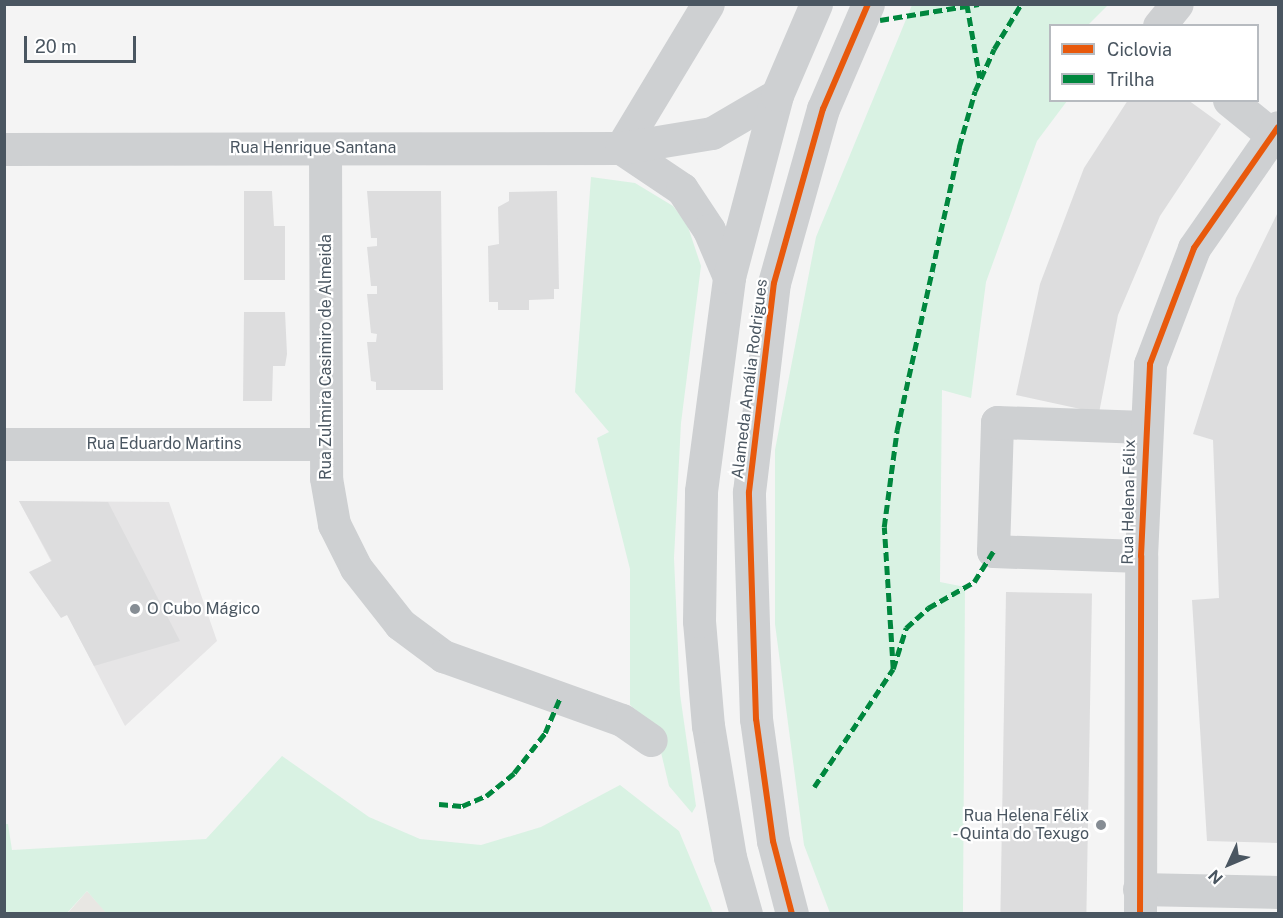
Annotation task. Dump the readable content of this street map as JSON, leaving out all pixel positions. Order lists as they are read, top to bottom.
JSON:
{
  "streets": {
    "street": [
      "Rua Henrique Santana",
      "Rua Zulmira Casimiro de Almeida",
      "Alameda Amália Rodrigues",
      "Rua Eduardo Martins",
      "Rua Helena Félix"
    ]
  },
  "crossings": [
    ["Rua Henrique Santana", "Rua Zulmira Casimiro de Almeida"],
    ["Rua Henrique Santana", "Alameda Amália Rodrigues"],
    ["Rua Zulmira Casimiro de Almeida", "Rua Eduardo Martins"]
  ],
  "places": ["O Cubo Mágico", "Rua Helena Félix - Quinta do Texugo"],
  "legend": ["Ciclovia", "Trilha"],
  "scale_bar": "20 m",
  "north": "bottom left"
}
